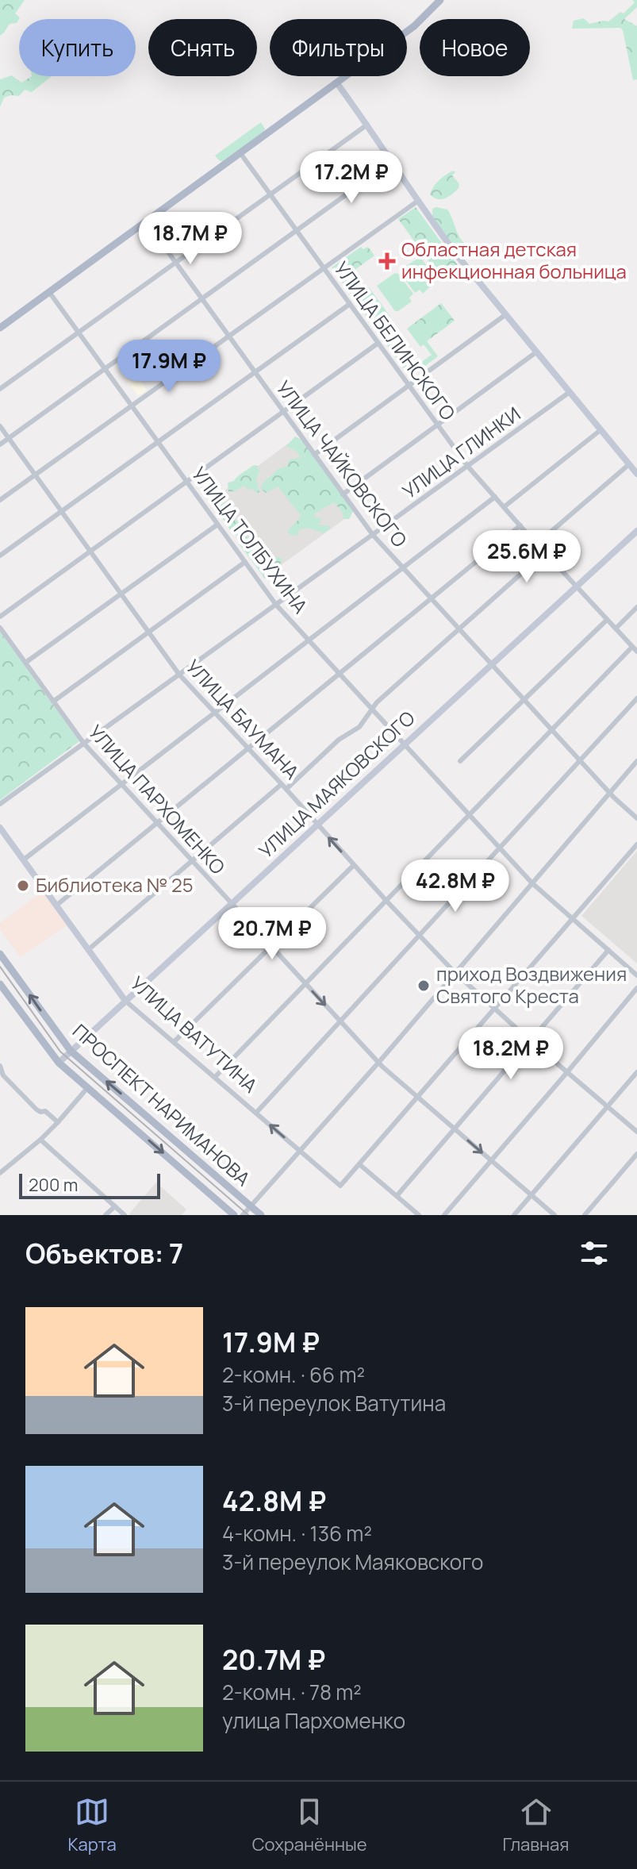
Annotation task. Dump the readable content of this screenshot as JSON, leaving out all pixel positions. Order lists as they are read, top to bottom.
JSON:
{
  "streets": {
    "main road": ["ПРОСПЕКТ НАРИМАНОВА"],
    "street": [
      "УЛИЦА БЕЛИНСКОГО",
      "УЛИЦА ГЛИНКИ",
      "УЛИЦА ЧАЙКОВСКОГО",
      "УЛИЦА ТОЛБУХИНА",
      "УЛИЦА БАУМАНА",
      "УЛИЦА МАЯКОВСКОГО",
      "УЛИЦА ПАРХОМЕНКО",
      "УЛИЦА ВАТУТИНА"
    ]
  },
  "crossings": [
    ["УЛИЦА БЕЛИНСКОГО", "УЛИЦА ГЛИНКИ"],
    ["УЛИЦА БЕЛИНСКОГО", "УЛИЦА МАЯКОВСКОГО"],
    ["УЛИЦА ГЛИНКИ", "УЛИЦА ЧАЙКОВСКОГО"],
    ["УЛИЦА ГЛИНКИ", "УЛИЦА ТОЛБУХИНА"],
    ["УЛИЦА ГЛИНКИ", "УЛИЦА БАУМАНА"],
    ["УЛИЦА ГЛИНКИ", "УЛИЦА ПАРХОМЕНКО"],
    ["УЛИЦА ЧАЙКОВСКОГО", "УЛИЦА МАЯКОВСКОГО"],
    ["УЛИЦА ТОЛБУХИНА", "УЛИЦА МАЯКОВСКОГО"],
    ["УЛИЦА БАУМАНА", "УЛИЦА МАЯКОВСКОГО"],
    ["УЛИЦА МАЯКОВСКОГО", "УЛИЦА ПАРХОМЕНКО"],
    ["УЛИЦА МАЯКОВСКОГО", "УЛИЦА ВАТУТИНА"],
    ["УЛИЦА МАЯКОВСКОГО", "ПРОСПЕКТ НАРИМАНОВА"]
  ],
  "places": {
    "health": ["Областная детская инфекционная больница"],
    "other": ["Библиотека № 25", "приход Воздвижения Святого Креста"]
  },
  "scale_bar": "200 m",
  "page": {
    "chip": [
      "Купить",
      "Снять",
      "Фильтры",
      "Новое"
    ],
    "price": [
      "17.2M ₽",
      "18.7M ₽",
      "17.9M ₽",
      "25.6M ₽",
      "42.8M ₽",
      "20.7M ₽",
      "18.2M ₽"
    ],
    "scale": "200 m",
    "heading": "Объектов: 7",
    "list": [
      {
        "name": "17.9M ₽",
        "note": "2-комн. · 66 m² · 3-й переулок Ватутина"
      },
      {
        "name": "42.8M ₽",
        "note": "4-комн. · 136 m² · 3-й переулок Маяковского"
      },
      {
        "name": "20.7M ₽",
        "note": "2-комн. · 78 m² · улица Пархоменко"
      }
    ],
    "tabs": ["Карта", "Сохранённые", "Главная"]
  }
}
